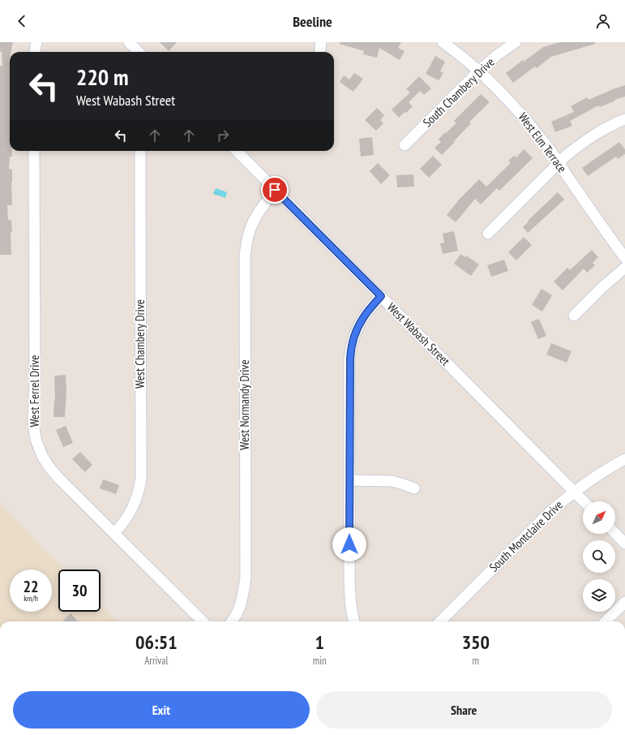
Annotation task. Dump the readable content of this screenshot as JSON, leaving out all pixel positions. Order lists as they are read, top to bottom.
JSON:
{
  "streets": {
    "street": [
      "South Chambery Drive",
      "West Elm Terrace",
      "West Wabash Street",
      "West Chambery Drive",
      "West Ferrel Drive",
      "West Normandy Drive",
      "South Montclaire Drive"
    ]
  },
  "crossings": [
    ["South Chambery Drive", "West Elm Terrace"],
    ["West Wabash Street", "West Normandy Drive"],
    ["West Wabash Street", "South Montclaire Drive"],
    ["West Chambery Drive", "West Ferrel Drive"]
  ],
  "north": "top right",
  "page": {
    "header": "Beeline",
    "turn": ["220 m", "West Wabash Street"],
    "speed": "22 km/h",
    "limit": "30",
    "eta": [
      "06:51",
      "Arrival",
      "1",
      "min",
      "350",
      "m"
    ],
    "buttons": ["Exit", "Share"]
  }
}
